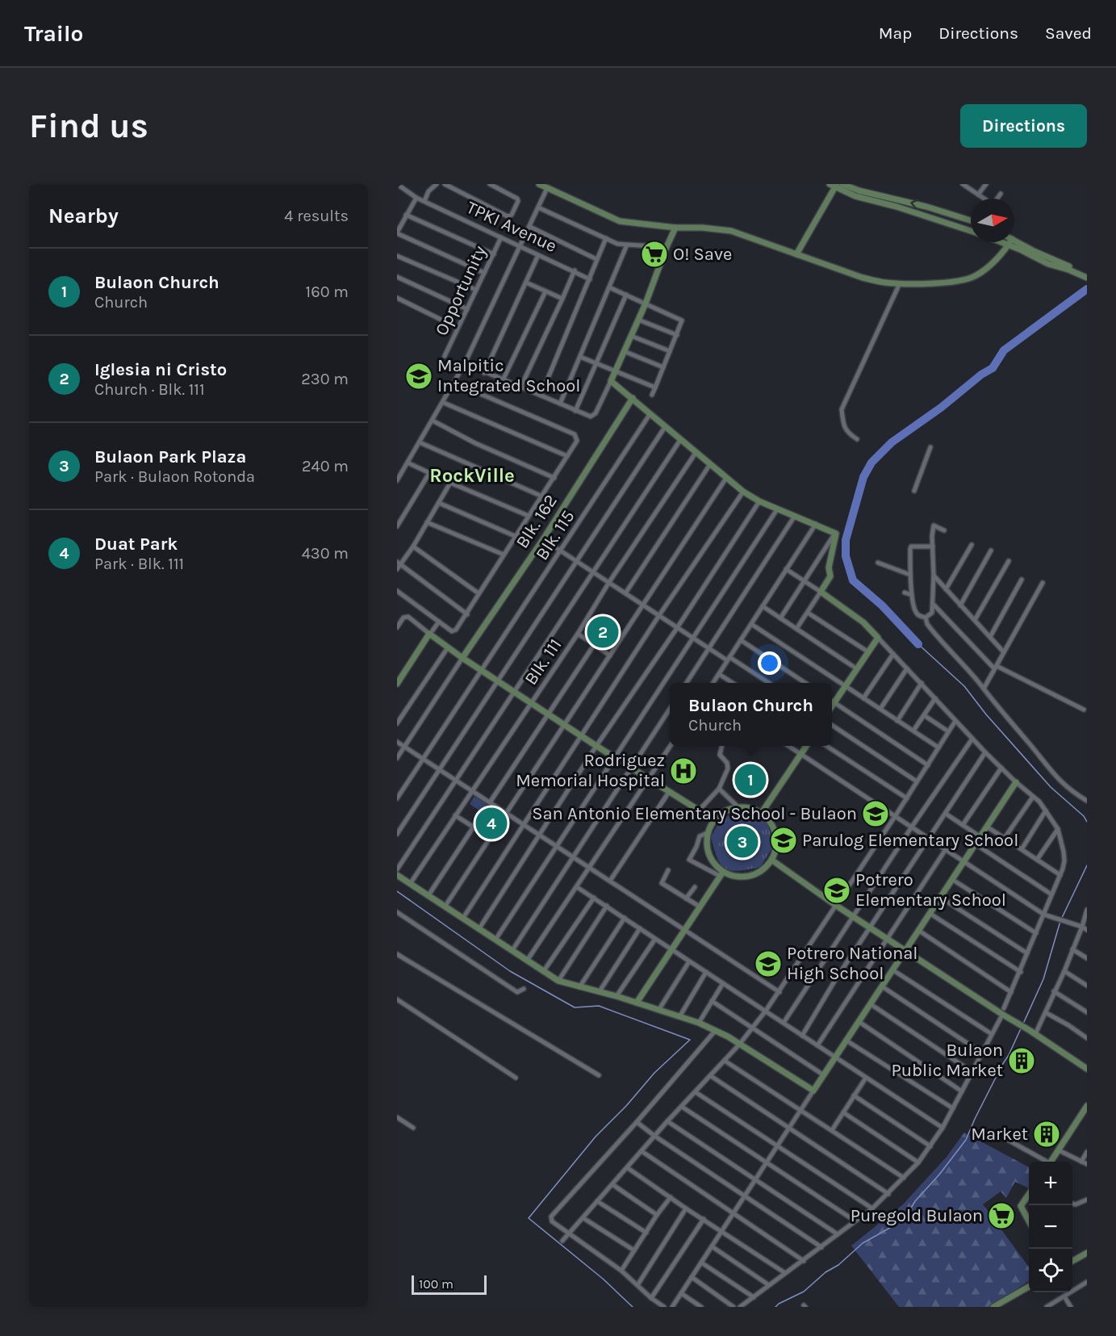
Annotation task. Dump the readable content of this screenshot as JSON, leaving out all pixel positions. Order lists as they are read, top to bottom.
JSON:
{
  "streets": {
    "street": [
      "TPKI Avenue",
      "Opportunity",
      "Blk. 162",
      "Blk. 115",
      "Blk. 111"
    ]
  },
  "crossings": [
    ["TPKI Avenue", "Opportunity"]
  ],
  "districts": ["RockVille"],
  "places": {
    "supermarket": ["O! Save", "Puregold Bulaon"],
    "school or university": [
      "Malpitic Integrated School",
      "San Antonio Elementary School - Bulaon",
      "Parulog Elementary School",
      "Potrero Elementary School",
      "Potrero National High School"
    ],
    "hospital": ["Rodriguez Memorial Hospital"],
    "building": ["Bulaon Public Market", "Market"]
  },
  "scale_bar": "100 m",
  "north": "right",
  "page": {
    "header": "Trailo",
    "nav": ["Map", "Directions", "Saved"],
    "buttons": "Directions",
    "title": "Find us",
    "heading": ["Nearby", "4 results"],
    "list": [
      {
        "mark": "1",
        "name": "Bulaon Church",
        "note": "Church",
        "value": "160 m"
      },
      {
        "mark": "2",
        "name": "Iglesia ni Cristo",
        "note": "Church · Blk. 111",
        "value": "230 m"
      },
      {
        "mark": "3",
        "name": "Bulaon Park Plaza",
        "note": "Park · Bulaon Rotonda",
        "value": "240 m"
      },
      {
        "mark": "4",
        "name": "Duat Park",
        "note": "Park · Blk. 111",
        "value": "430 m"
      }
    ],
    "pins": [
      "2",
      "1",
      "4",
      "3"
    ],
    "popup": ["Bulaon Church", "Church"],
    "map_buttons": ["+", "−"],
    "scale": "100 m"
  }
}
